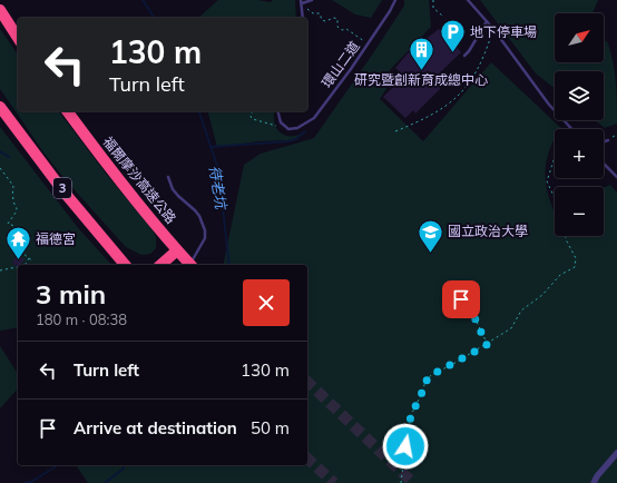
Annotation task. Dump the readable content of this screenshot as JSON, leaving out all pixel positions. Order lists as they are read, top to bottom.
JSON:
{
  "streets": {
    "highway": ["福爾摩沙高速公路", "3"],
    "lane": ["環山二道"]
  },
  "water": ["待老坑"],
  "places": {
    "parking": ["地下停車場"],
    "building": ["研究暨創新育成總中心"],
    "school or university": ["國立政治大學"],
    "temple": ["福德宮"]
  },
  "north": "top right",
  "page": {
    "map_buttons": ["+", "−"],
    "turn": ["130 m", "Turn left"],
    "heading": ["3 min", "180 m · 08:38"],
    "list": [
      {
        "name": "Turn left",
        "value": "130 m"
      },
      {
        "name": "Arrive at destination",
        "value": "50 m"
      }
    ]
  }
}
